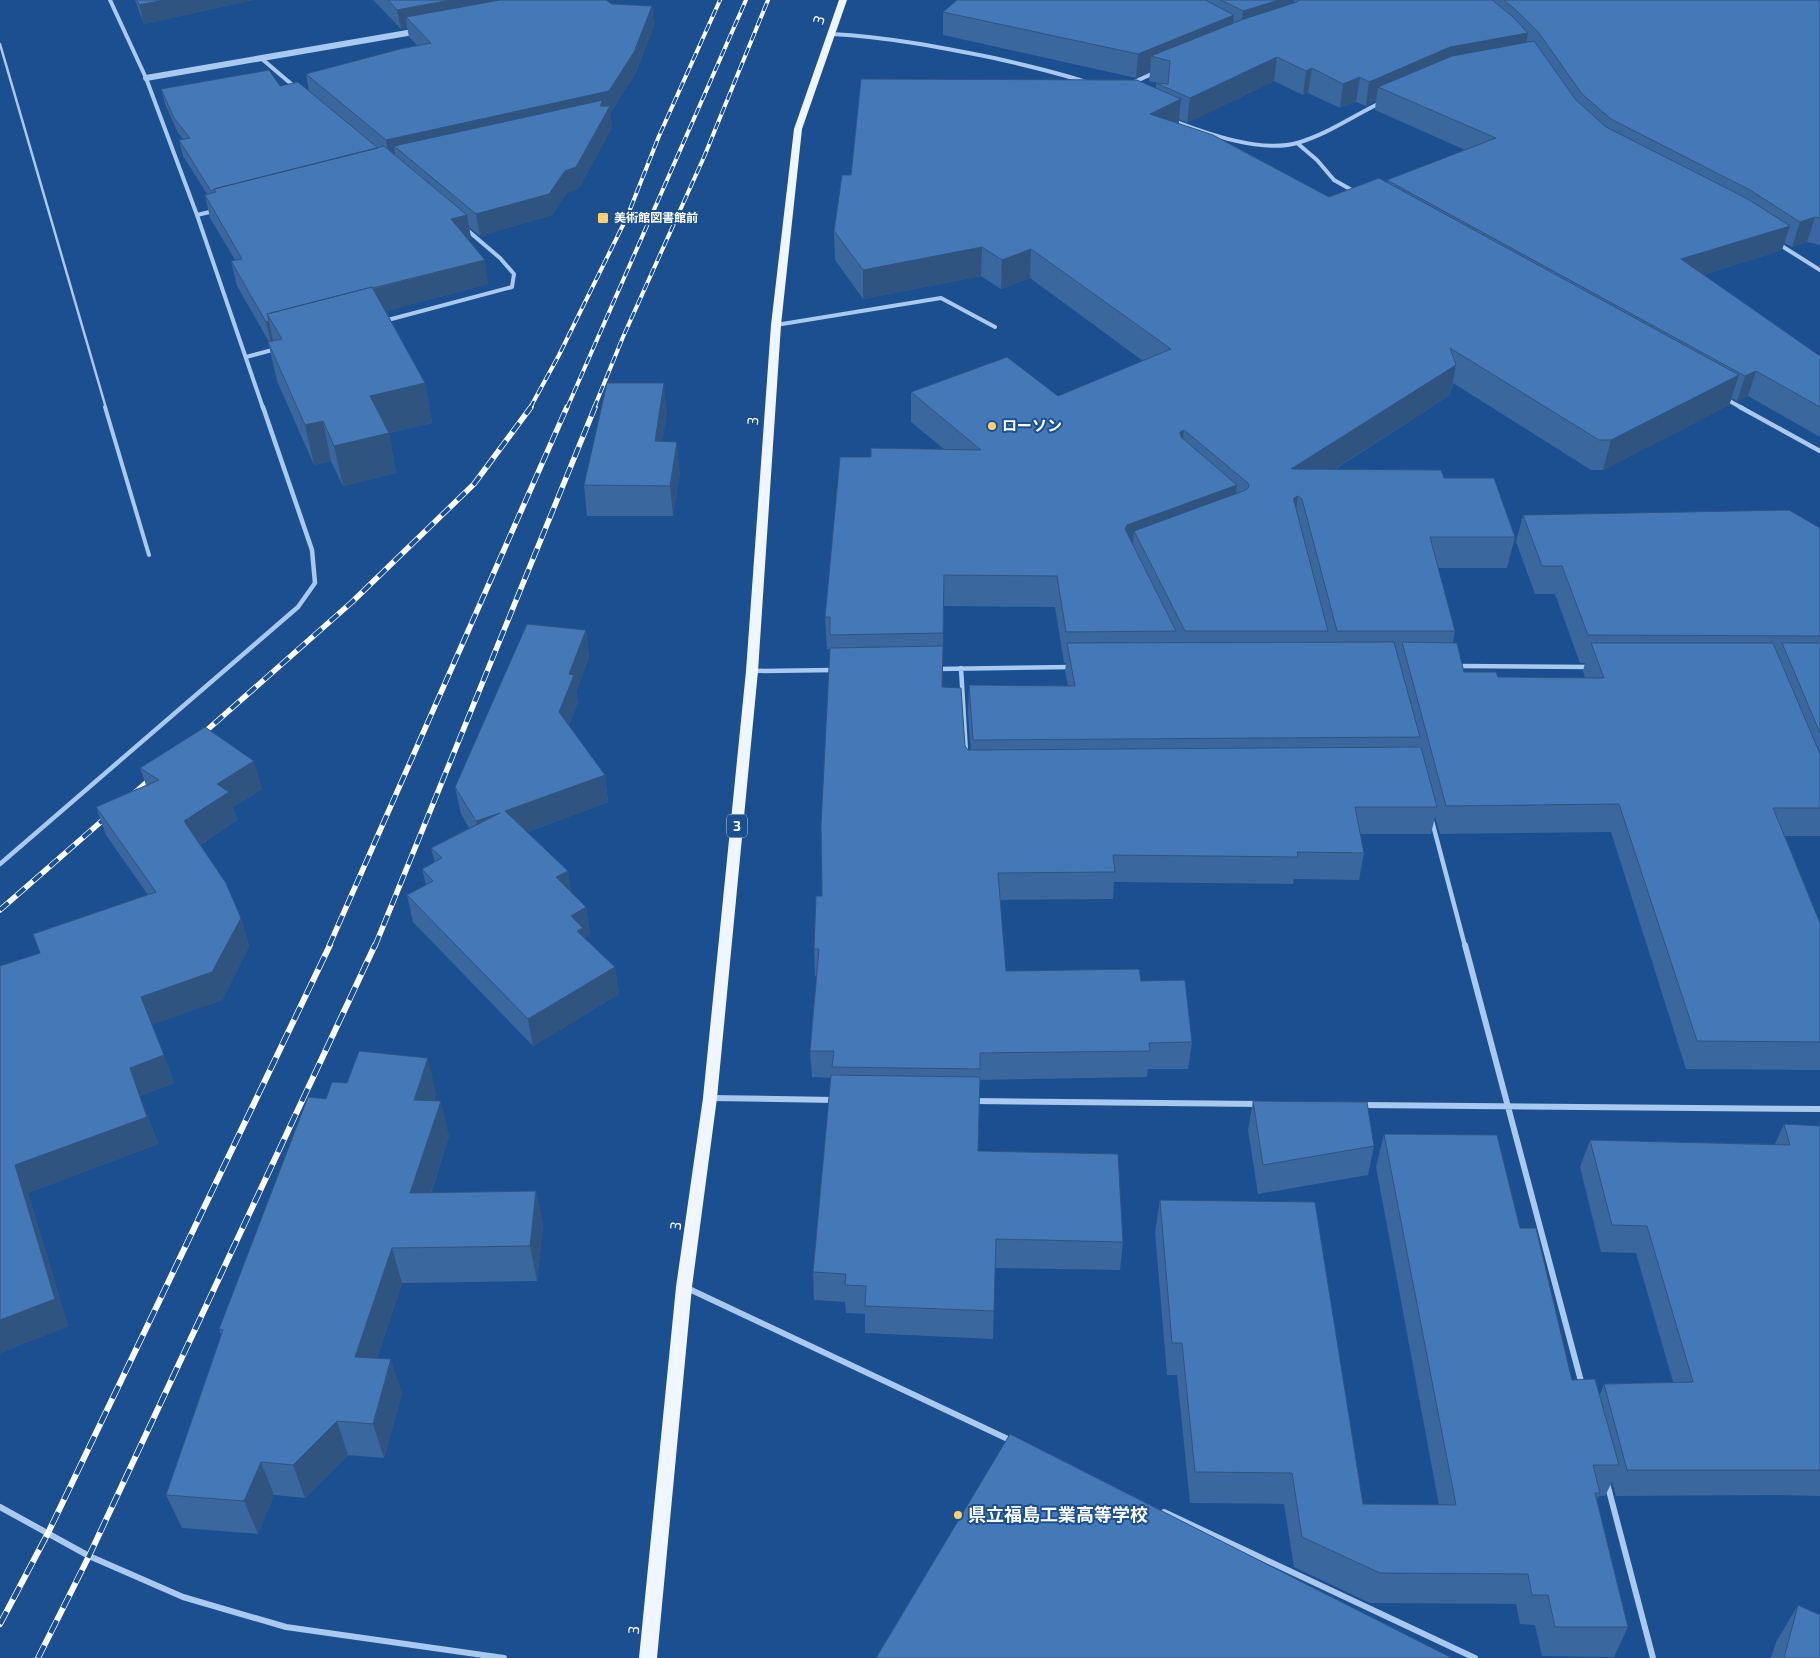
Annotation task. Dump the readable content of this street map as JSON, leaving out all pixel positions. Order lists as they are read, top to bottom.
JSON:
{
  "streets": {
    "main road": ["3"]
  },
  "places": {
    "transit": ["美術館図書館前"],
    "other": ["ローソン", "県立福島工業高等学校"]
  }
}
